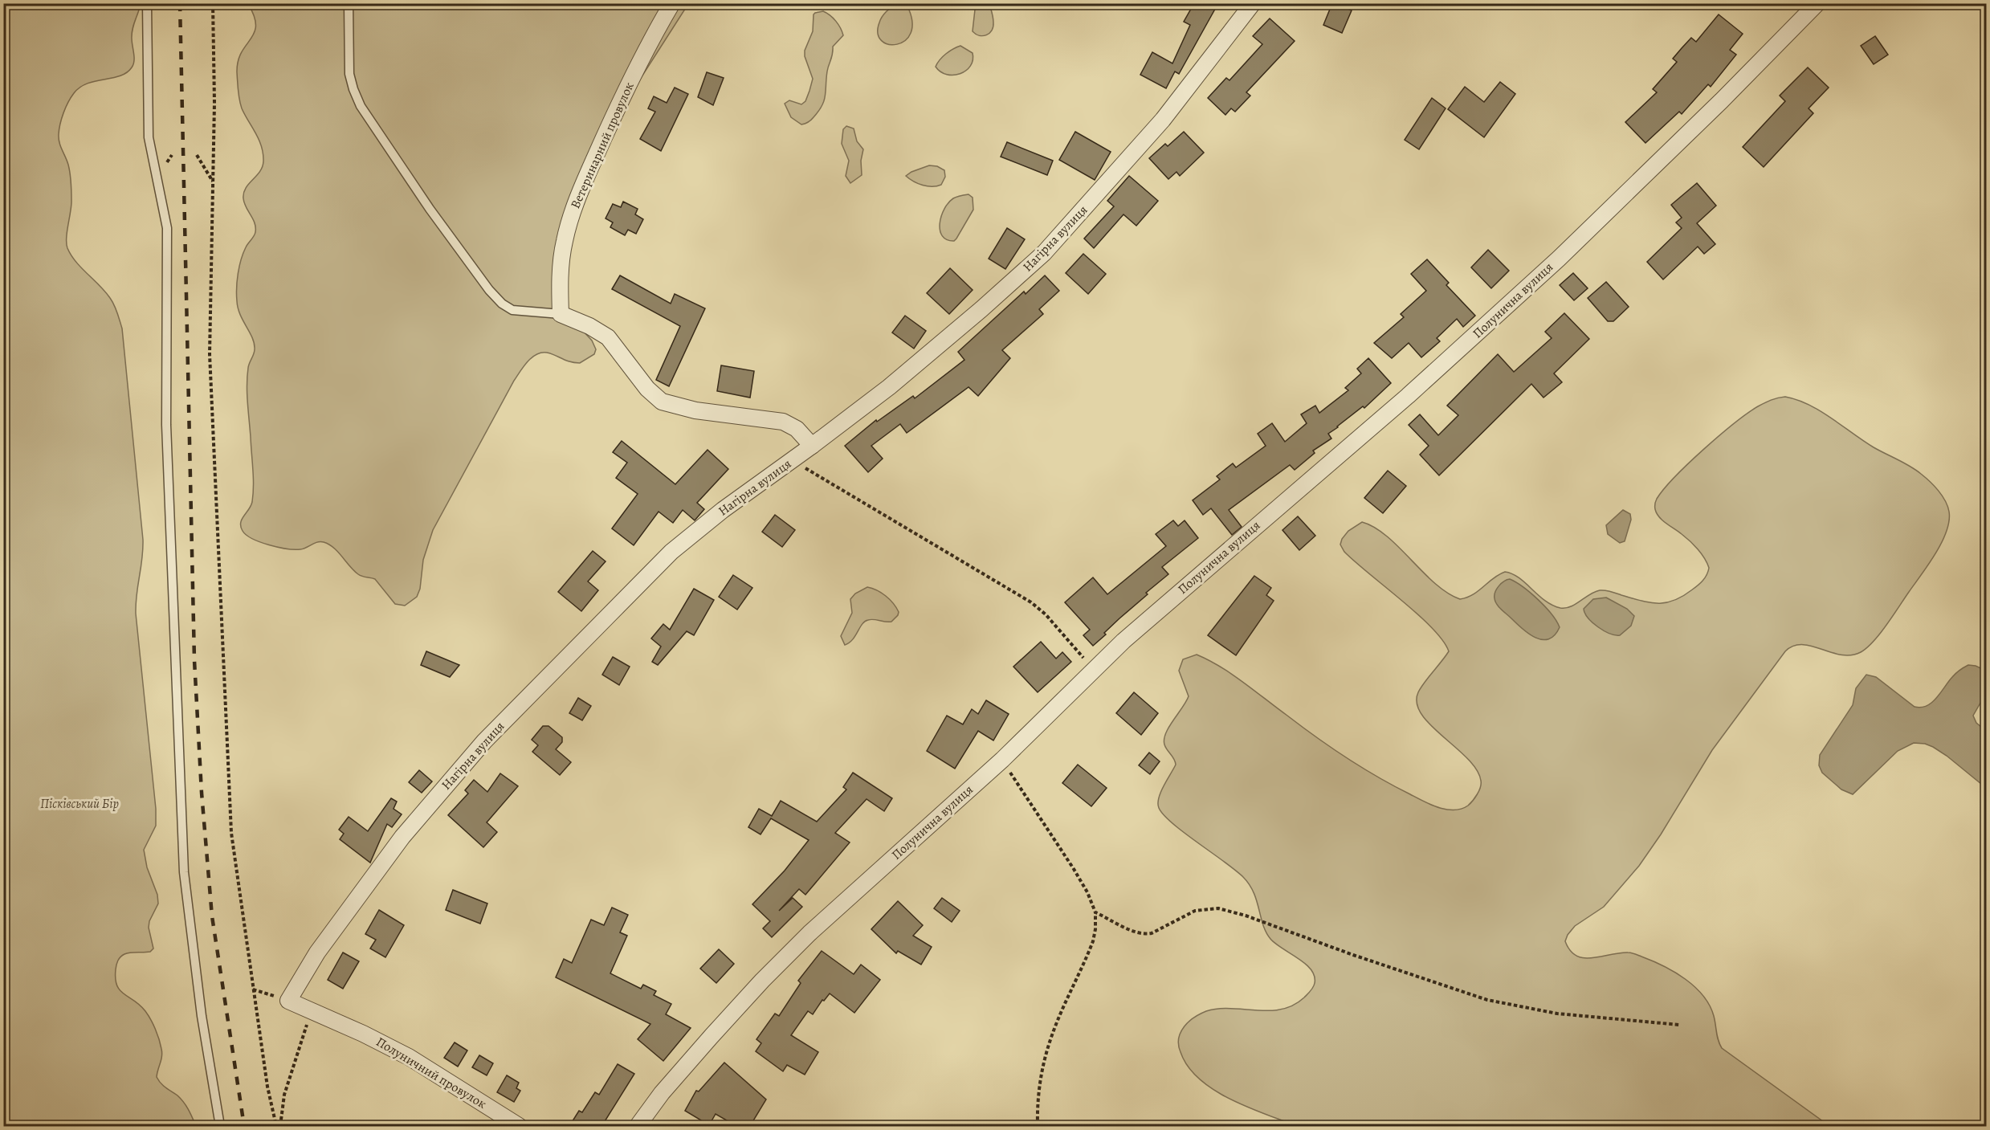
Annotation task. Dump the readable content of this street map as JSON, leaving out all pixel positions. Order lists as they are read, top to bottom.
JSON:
{
  "streets": {
    "street": [
      "Ветеринарний провулок",
      "Нагірна вулиця",
      "Полунична вулиця",
      "Полуничний провулок"
    ]
  },
  "crossings": [
    ["Нагірна вулиця", "Полуничний провулок"]
  ],
  "parks": ["Пісківський Бір"]
}
